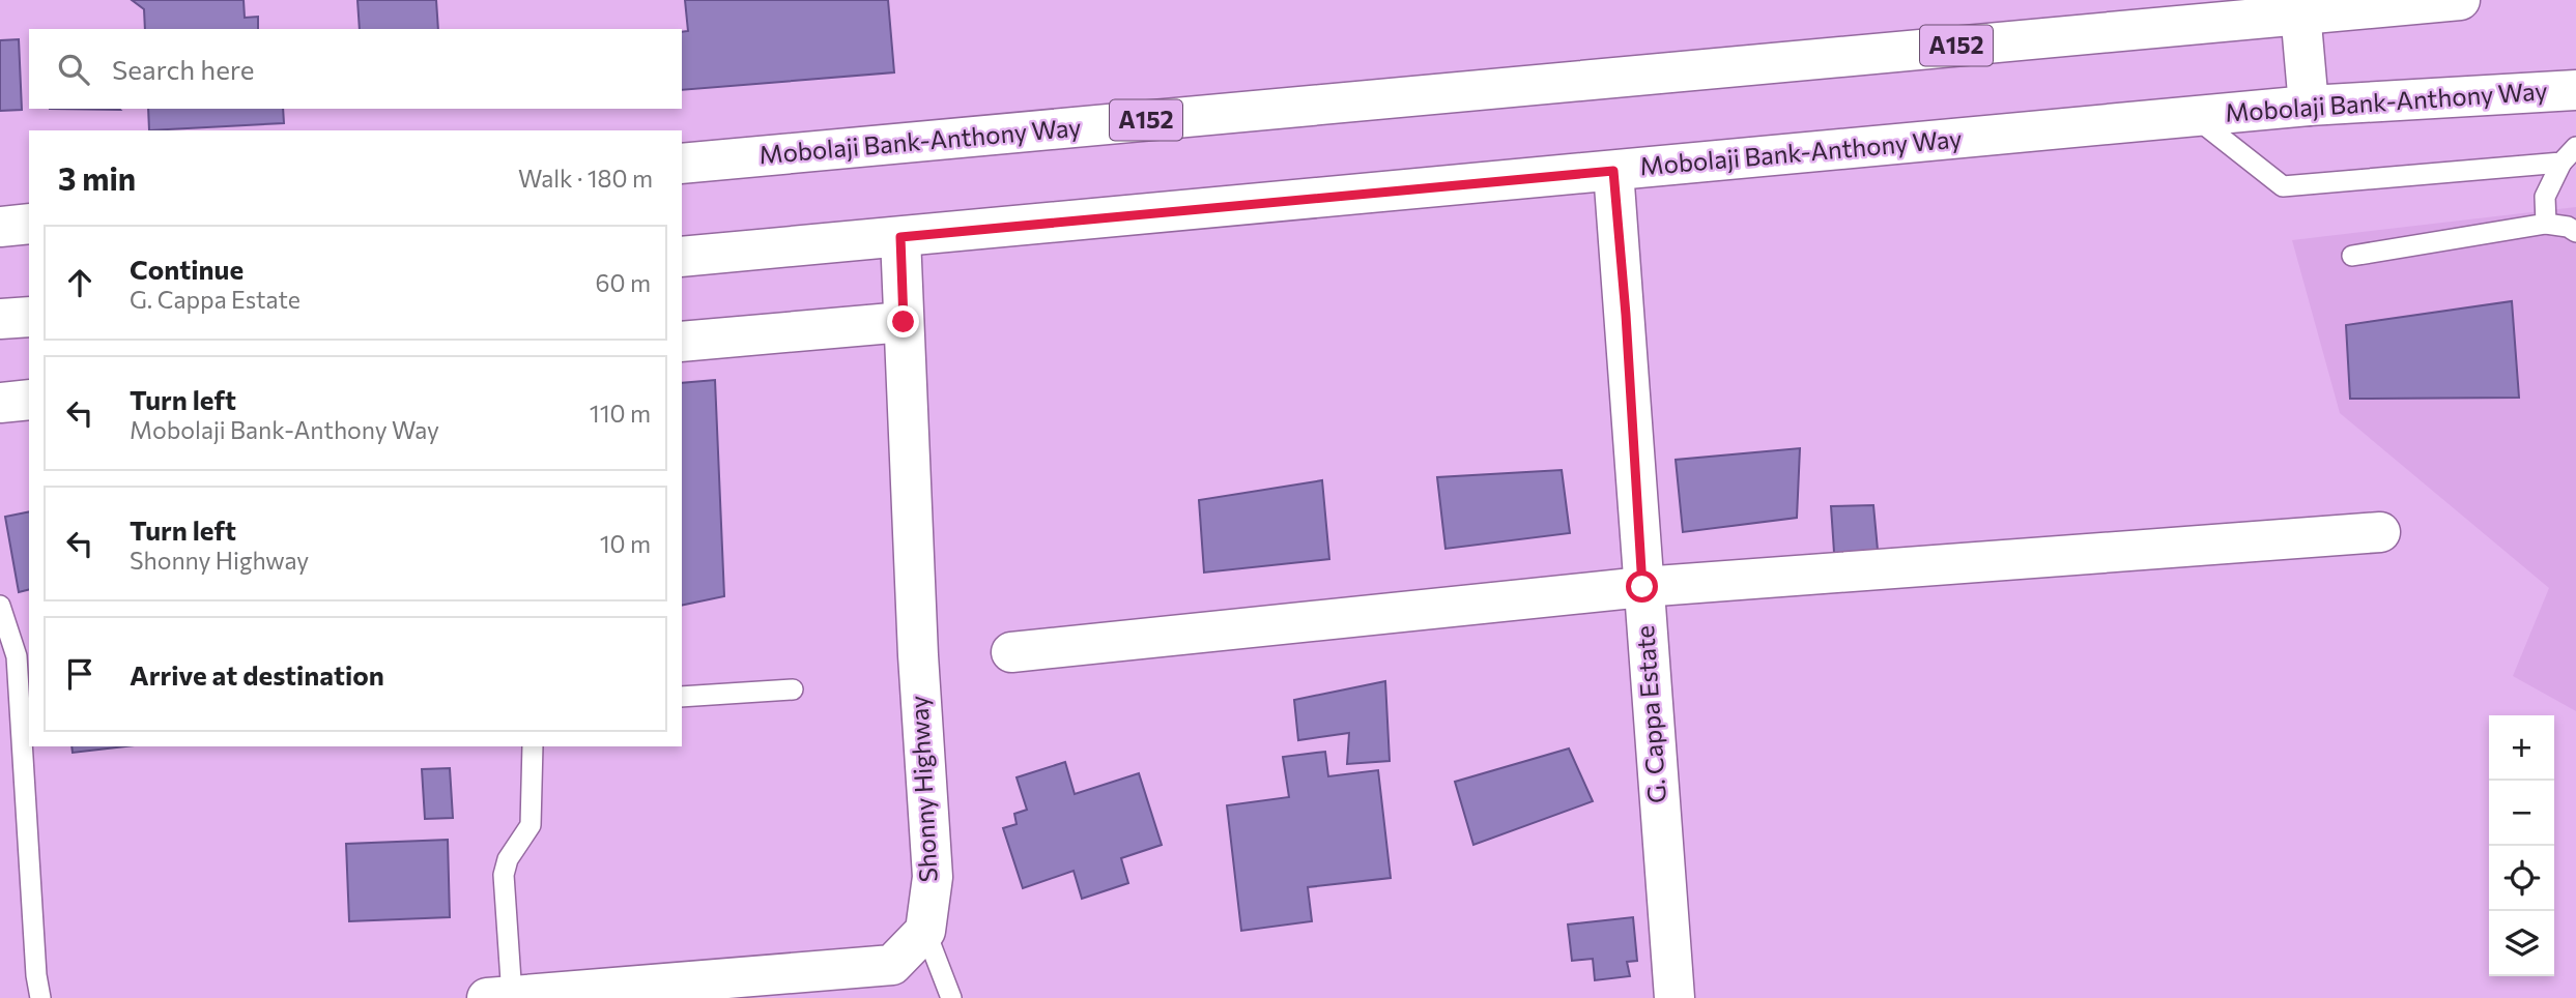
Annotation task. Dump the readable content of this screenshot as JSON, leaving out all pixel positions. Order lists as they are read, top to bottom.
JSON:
{
  "streets": {
    "main road": [
      "A152",
      "Mobolaji Bank-Anthony Way",
      "G. Cappa Estate",
      "Shonny Highway"
    ]
  },
  "crossings": [
    ["Mobolaji Bank-Anthony Way", "G. Cappa Estate"],
    ["Mobolaji Bank-Anthony Way", "Shonny Highway"]
  ],
  "page": {
    "search": "Search here",
    "heading": ["3 min", "Walk · 180 m"],
    "list": [
      ["Continue", "G. Cappa Estate", "60 m"],
      ["Turn left", "Mobolaji Bank-Anthony Way", "110 m"],
      ["Turn left", "Shonny Highway", "10 m"],
      "Arrive at destination"
    ],
    "map_buttons": ["+", "−"]
  }
}
